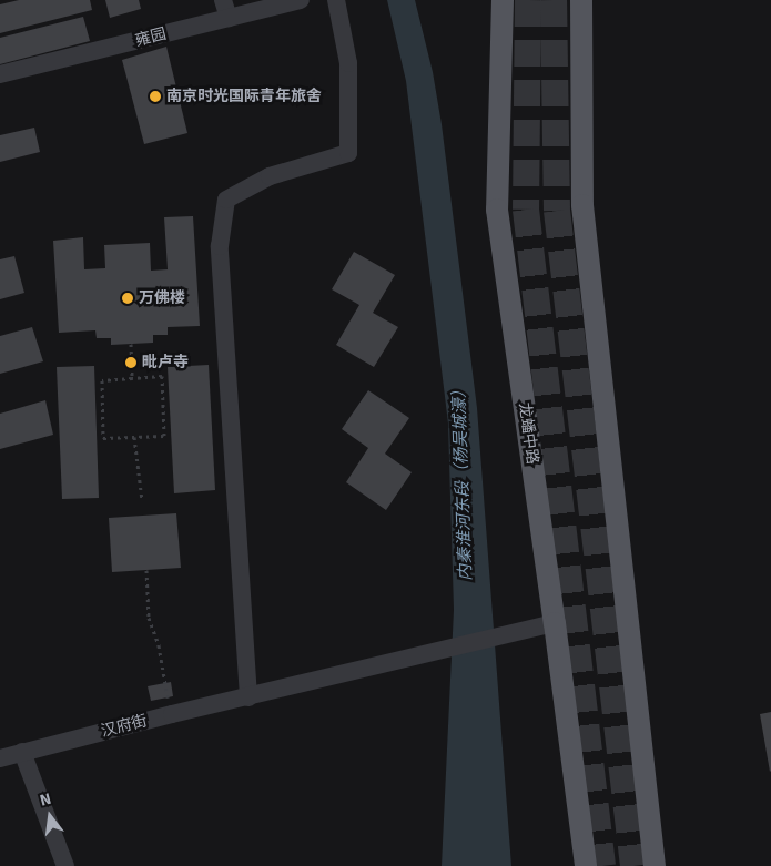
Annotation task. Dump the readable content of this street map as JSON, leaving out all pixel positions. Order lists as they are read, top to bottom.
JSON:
{
  "streets": {
    "main road": ["龙蟠中路"],
    "street": ["雍园", "汉府街"]
  },
  "crossings": [
    ["龙蟠中路", "汉府街"]
  ],
  "water": ["内秦淮河东段（杨吴城濠）"],
  "places": ["南京时光国际青年旅舍", "万佛楼", "毗卢寺"],
  "north": "top"
}
